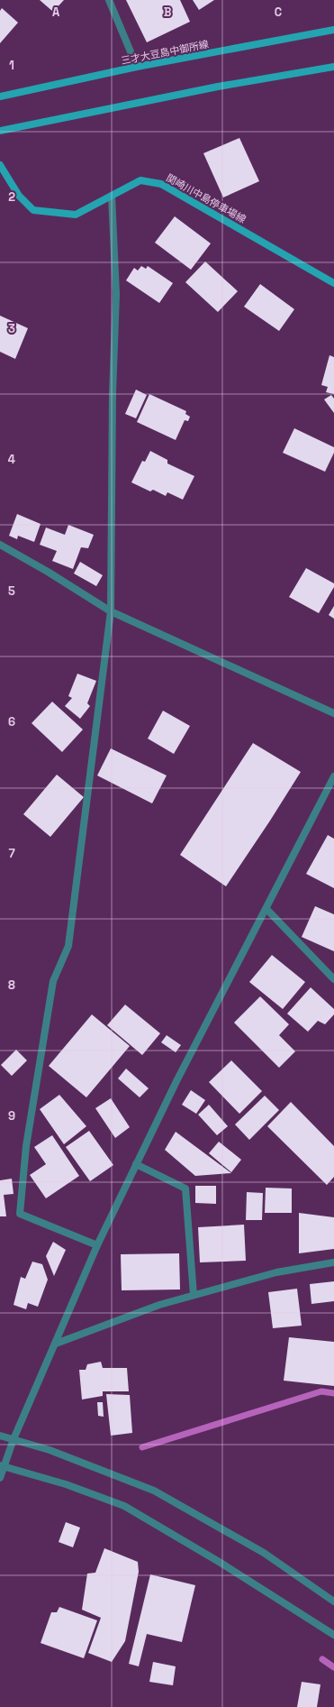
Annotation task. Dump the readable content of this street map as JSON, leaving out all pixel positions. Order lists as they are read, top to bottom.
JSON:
{
  "streets": {
    "main road": ["三才大豆島中御所線", "関崎川中島停車場線"]
  },
  "grid": {
    "columns": ["A", "B", "C"],
    "rows": [
      "1",
      "2",
      "3",
      "4",
      "5",
      "6",
      "7",
      "8",
      "9"
    ]
  }
}
